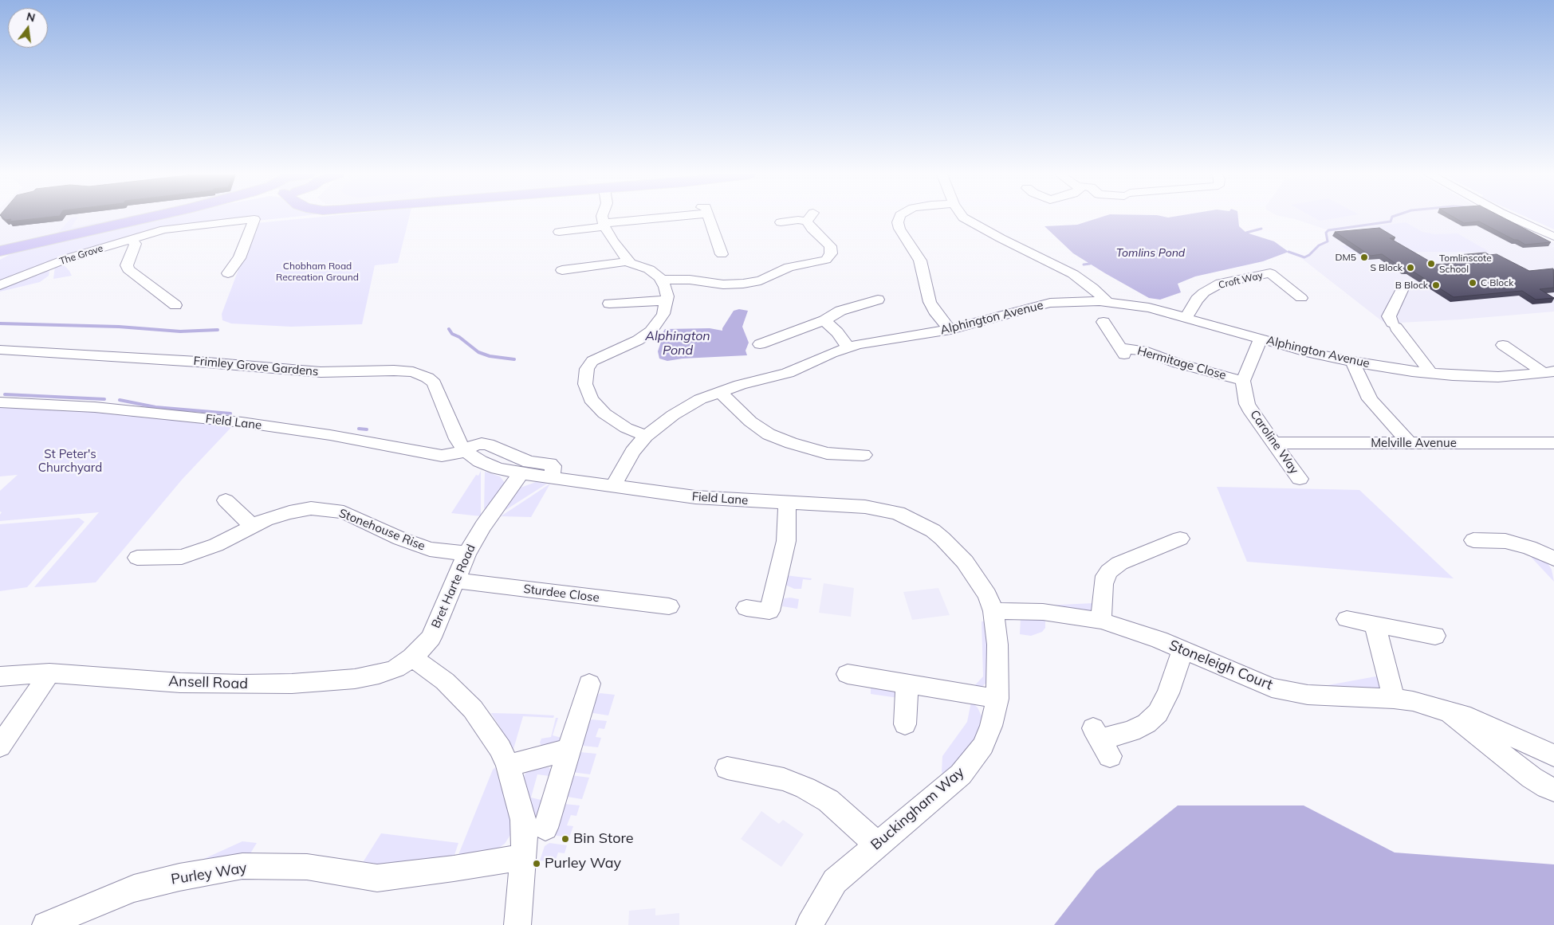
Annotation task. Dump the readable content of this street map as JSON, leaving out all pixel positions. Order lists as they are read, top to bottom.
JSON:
{
  "streets": {
    "street": [
      "The Grove",
      "Croft Way",
      "Alphington Avenue",
      "Hermitage Close",
      "Frimley Grove Gardens",
      "Field Lane",
      "Caroline Way",
      "Melville Avenue",
      "Stonehouse Rise",
      "Bret Harte Road",
      "Sturdee Close",
      "Stoneleigh Court",
      "Ansell Road",
      "Buckingham Way",
      "Purley Way"
    ]
  },
  "crossings": [
    ["Croft Way", "Alphington Avenue"],
    ["Alphington Avenue", "Field Lane"],
    ["Hermitage Close", "Caroline Way"],
    ["Frimley Grove Gardens", "Field Lane"],
    ["Field Lane", "Bret Harte Road"],
    ["Field Lane", "Buckingham Way"],
    ["Caroline Way", "Melville Avenue"],
    ["Stonehouse Rise", "Bret Harte Road"],
    ["Bret Harte Road", "Sturdee Close"],
    ["Bret Harte Road", "Ansell Road"],
    ["Stoneleigh Court", "Buckingham Way"]
  ],
  "water": ["Tomlins Pond", "Alphington Pond"],
  "parks": ["Chobham Road Recreation Ground", "St Peter's Churchyard"],
  "places": [
    "DM5",
    "Tomlinscote School",
    "S Block",
    "C Block",
    "B Block",
    "Bin Store",
    "Purley Way"
  ],
  "north": "top"
}
